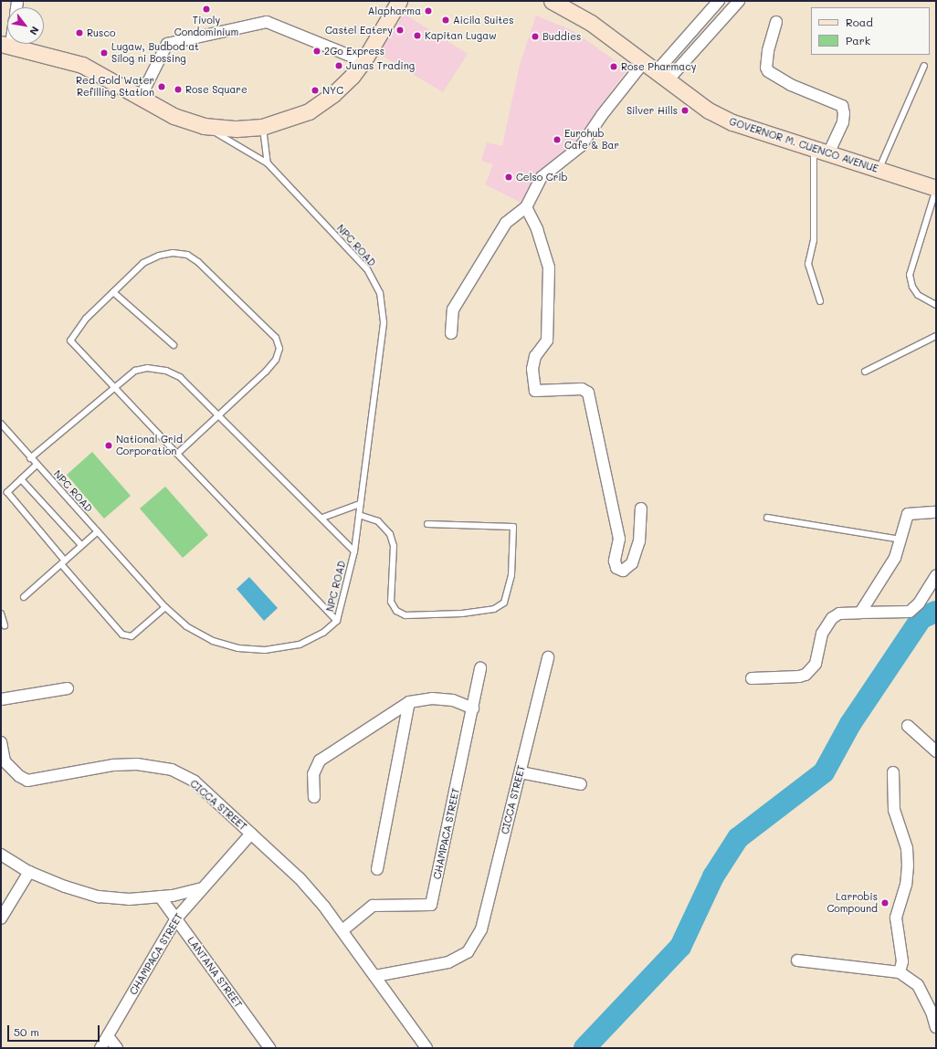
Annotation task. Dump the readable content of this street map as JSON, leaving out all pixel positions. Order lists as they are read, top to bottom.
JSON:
{
  "streets": {
    "main road": ["GOVERNOR M. CUENCO AVENUE"],
    "street": ["CICCA STREET", "CHAMPACA STREET", "LANTANA STREET"],
    "lane": ["NPC ROAD"]
  },
  "crossings": [
    ["CICCA STREET", "CHAMPACA STREET"],
    ["CHAMPACA STREET", "LANTANA STREET"]
  ],
  "places": [
    "Tivoly Condominium",
    "Alapharma",
    "Aicila Suites",
    "Castel Eatery",
    "Rusco",
    "Kapitan Lugaw",
    "Buddies",
    "2Go Express",
    "Lugaw, Budbod at Silog ni Bossing",
    "Junas Trading",
    "Rose Pharmacy",
    "Red Gold Water Refilling Station",
    "Rose Square",
    "NYC",
    "Silver Hills",
    "Eurohub Cafe & Bar",
    "Celso Crib",
    "National Grid Corporation",
    "Larrobis Compound"
  ],
  "legend": ["Road", "Park"],
  "scale_bar": "50 m",
  "north": "bottom right"
}
